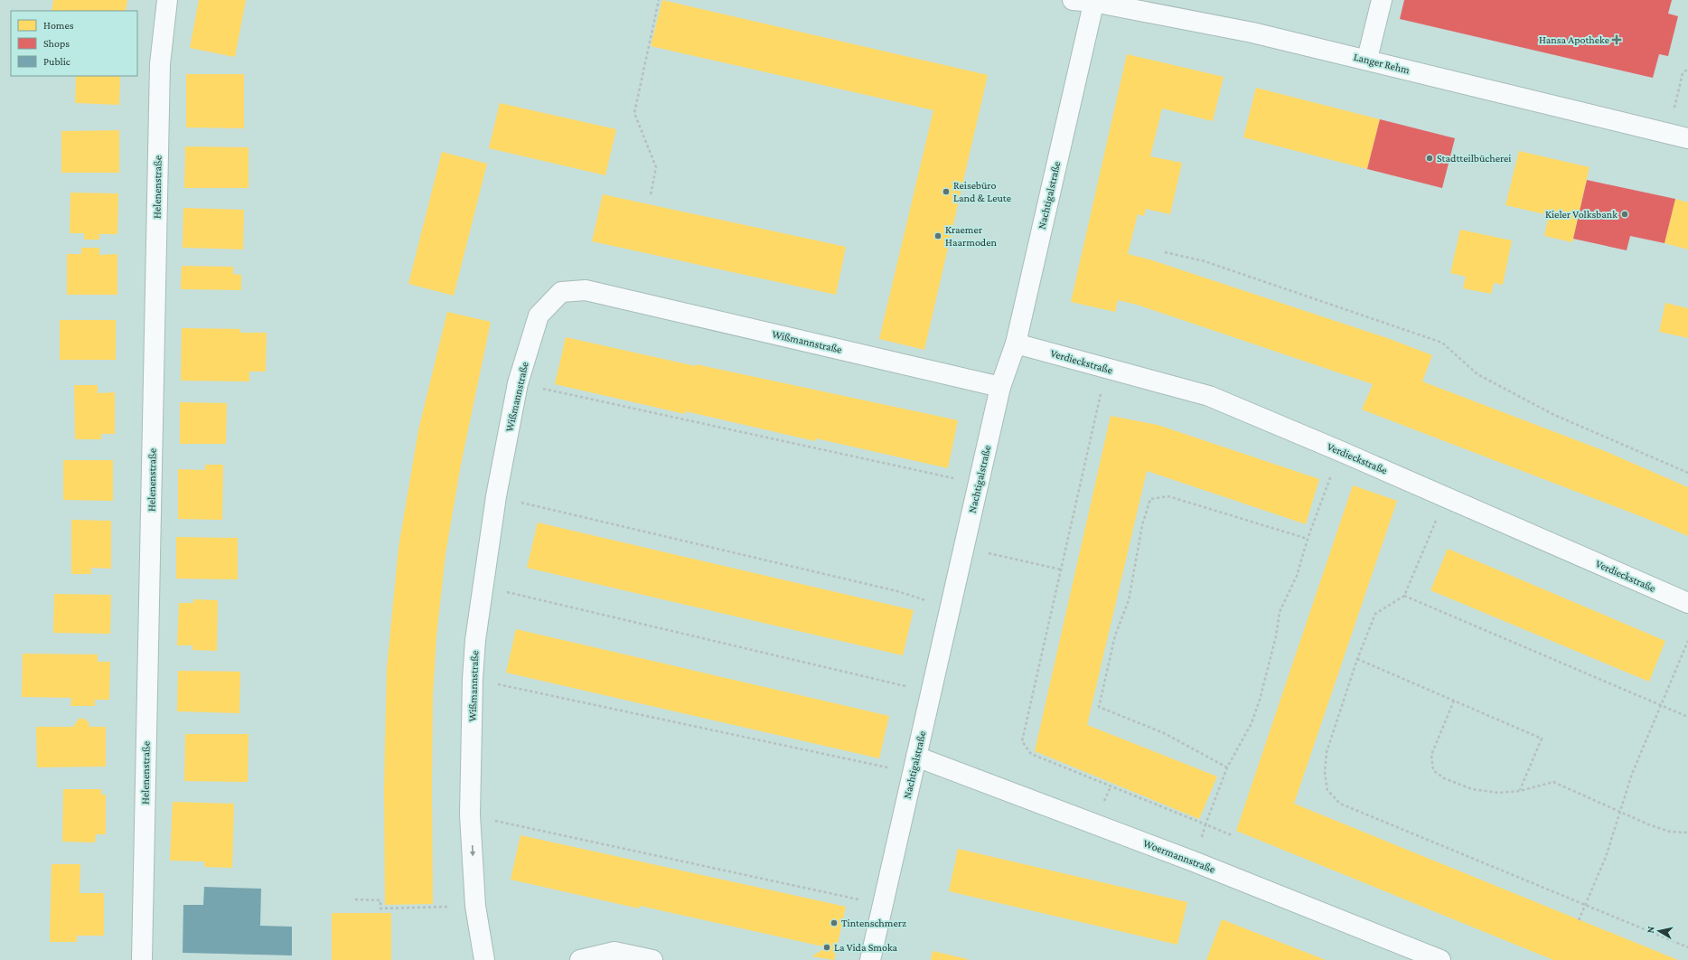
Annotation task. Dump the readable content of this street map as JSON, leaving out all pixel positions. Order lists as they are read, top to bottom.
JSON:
{
  "streets": {
    "street": [
      "Langer Rehm",
      "Helenenstraße",
      "Nachtigalstraße",
      "Wißmannstraße",
      "Verdieckstraße",
      "Woermannstraße"
    ]
  },
  "crossings": [
    ["Langer Rehm", "Nachtigalstraße"],
    ["Nachtigalstraße", "Wißmannstraße"],
    ["Nachtigalstraße", "Verdieckstraße"],
    ["Nachtigalstraße", "Woermannstraße"]
  ],
  "places": {
    "health": ["Hansa Apotheke"],
    "other": [
      "Stadtteilbücherei",
      "Reisebüro Land & Leute",
      "Kieler Volksbank",
      "Kraemer Haarmoden",
      "Tintenschmerz",
      "La Vida Smoka"
    ]
  },
  "legend": ["Homes", "Shops", "Public"],
  "north": "left"
}
